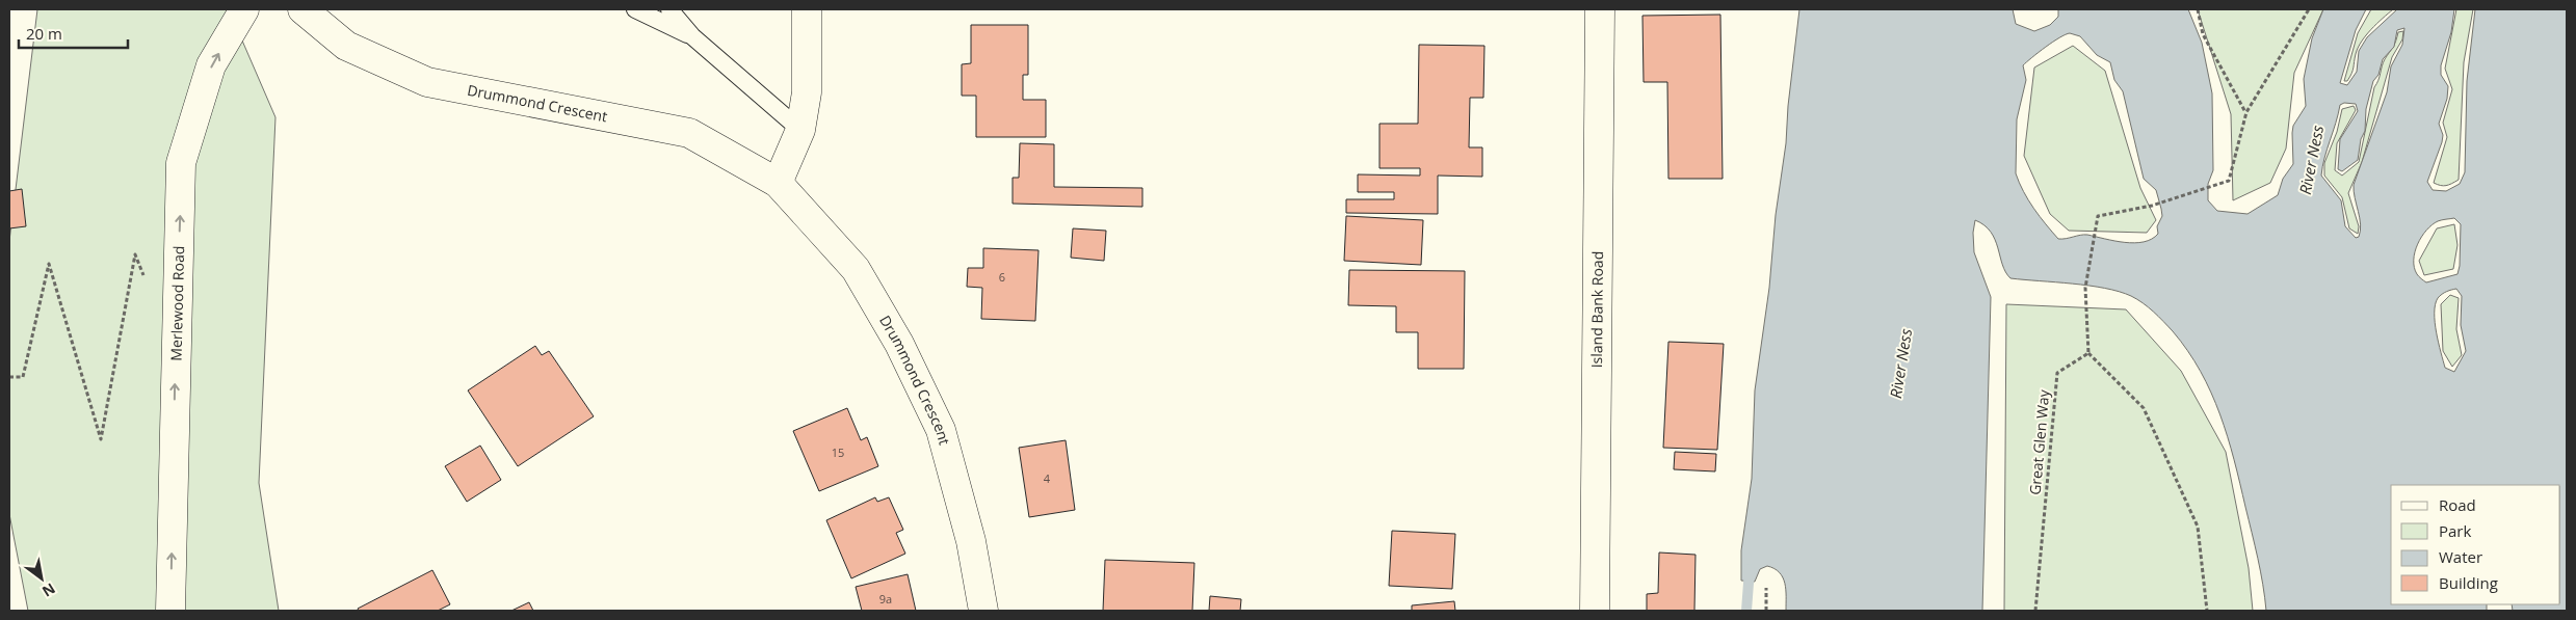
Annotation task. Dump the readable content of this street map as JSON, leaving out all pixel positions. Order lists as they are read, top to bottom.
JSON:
{
  "streets": {
    "street": ["Drummond Crescent", "Merlewood Road", "Island Bank Road"],
    "path": ["Great Glen Way"]
  },
  "one_way": ["Merlewood Road"],
  "water": ["River Ness"],
  "house_numbers": [
    "6",
    "15",
    "4",
    "9a"
  ],
  "legend": [
    "Road",
    "Park",
    "Water",
    "Building"
  ],
  "scale_bar": "20 m",
  "north": "bottom right"
}
